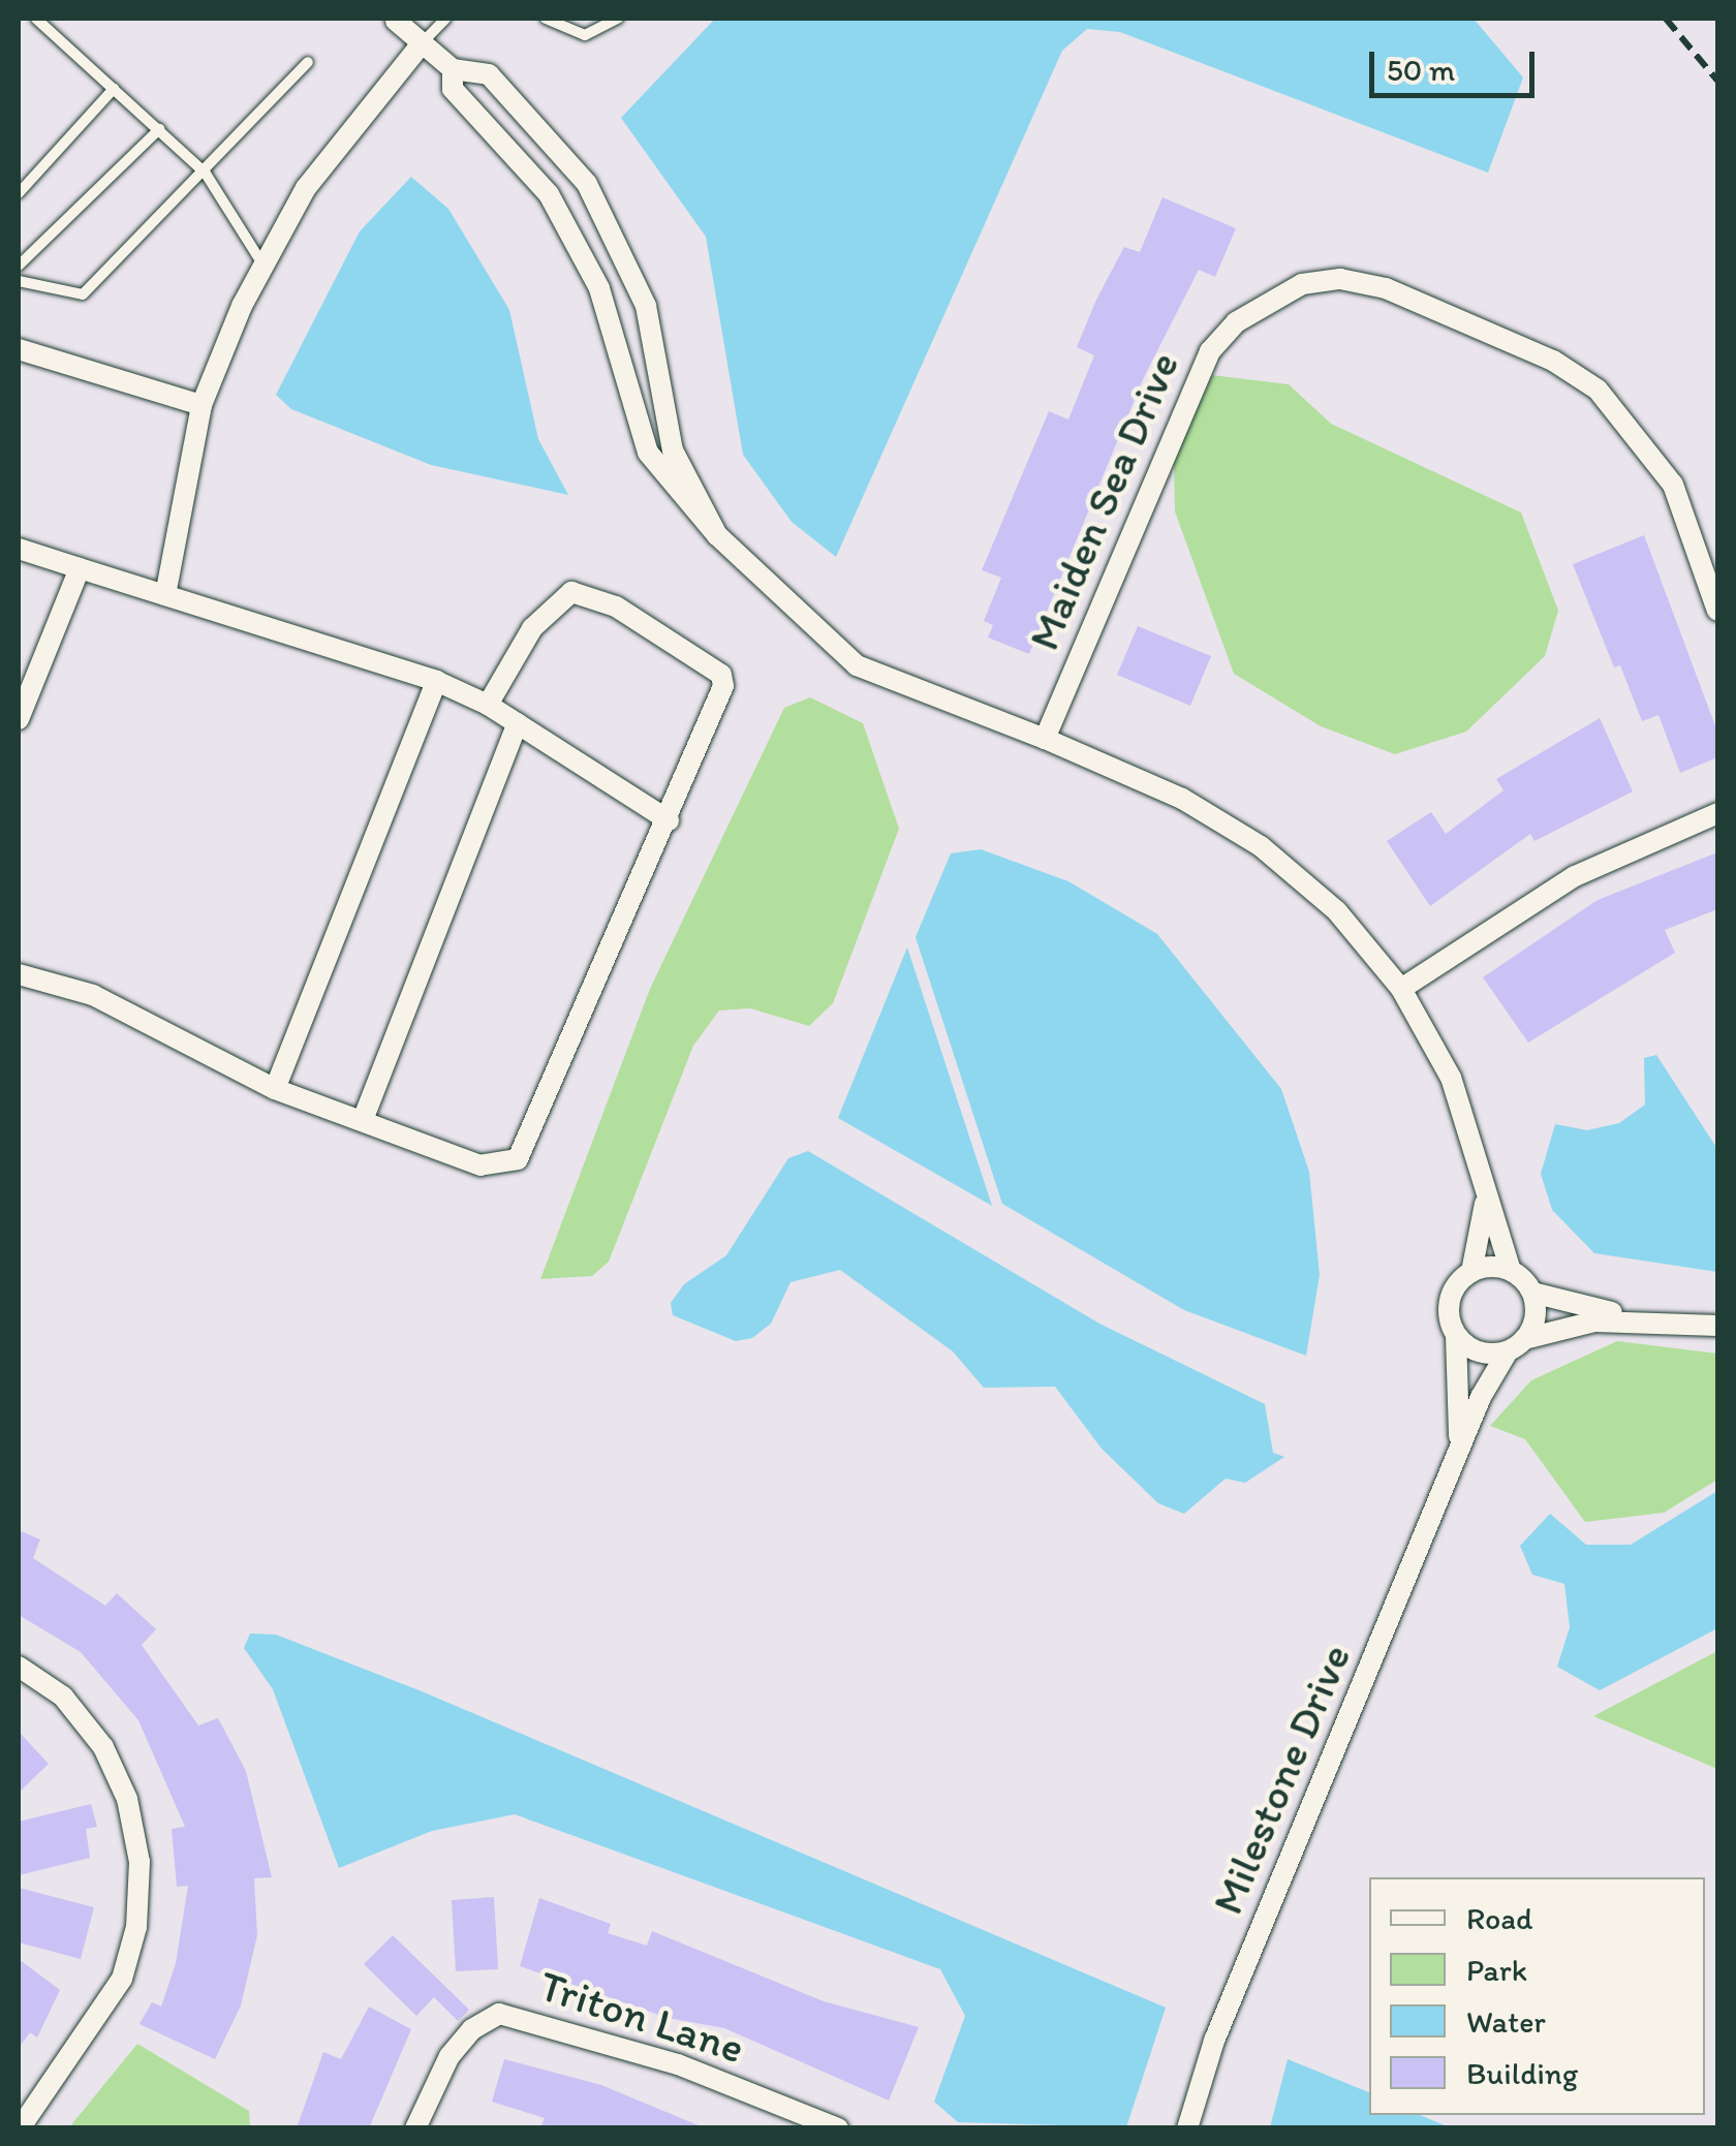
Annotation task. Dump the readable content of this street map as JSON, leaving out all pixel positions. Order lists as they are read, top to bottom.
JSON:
{
  "streets": {
    "street": ["Maiden Sea Drive", "Milestone Drive", "Triton Lane"]
  },
  "legend": [
    "Road",
    "Park",
    "Water",
    "Building"
  ],
  "scale_bar": "50 m"
}
